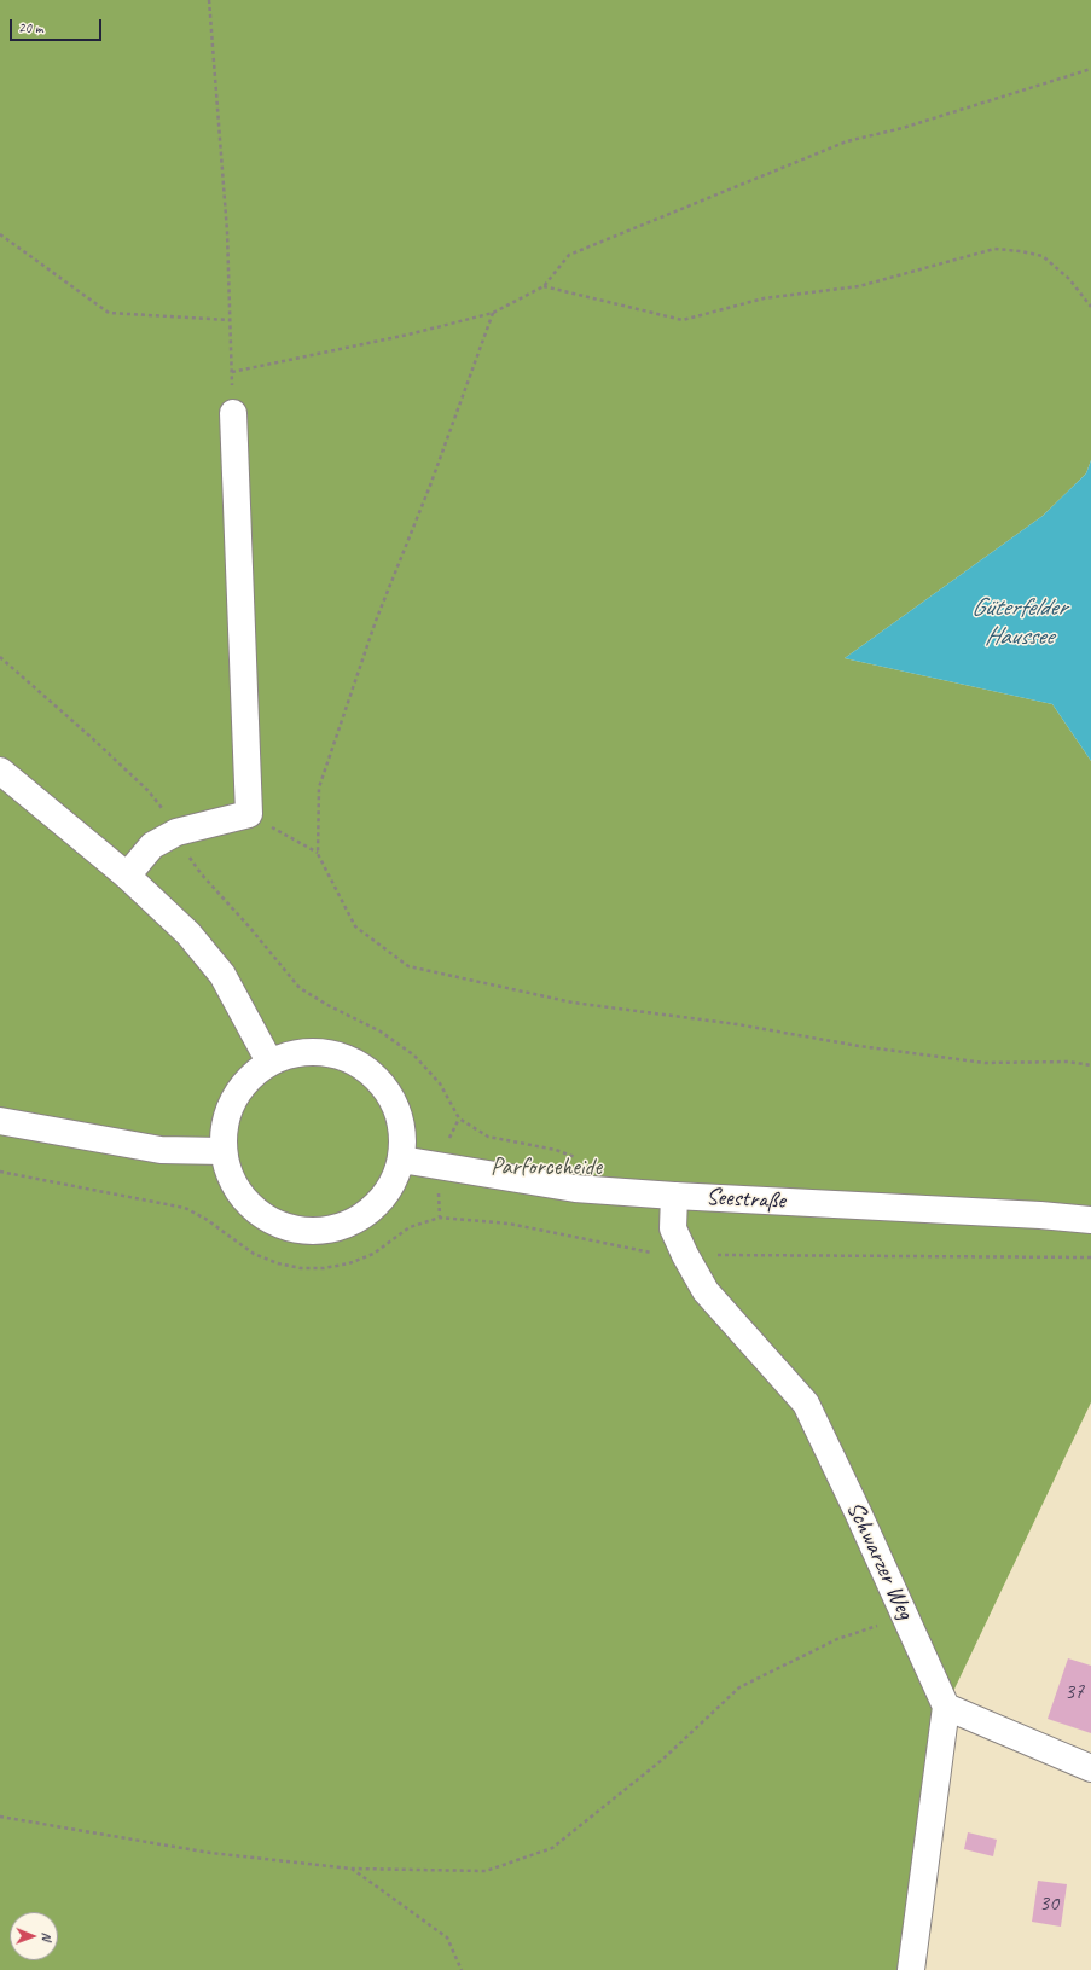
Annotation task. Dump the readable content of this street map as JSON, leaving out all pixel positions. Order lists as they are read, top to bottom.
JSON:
{
  "streets": {
    "main road": ["Seestraße", "Schwarzer Weg"]
  },
  "crossings": [
    ["Seestraße", "Schwarzer Weg"]
  ],
  "water": ["Güterfelder Haussee"],
  "parks": ["Parforceheide"],
  "house_numbers": ["37", "30"],
  "scale_bar": "20 m",
  "north": "right"
}
